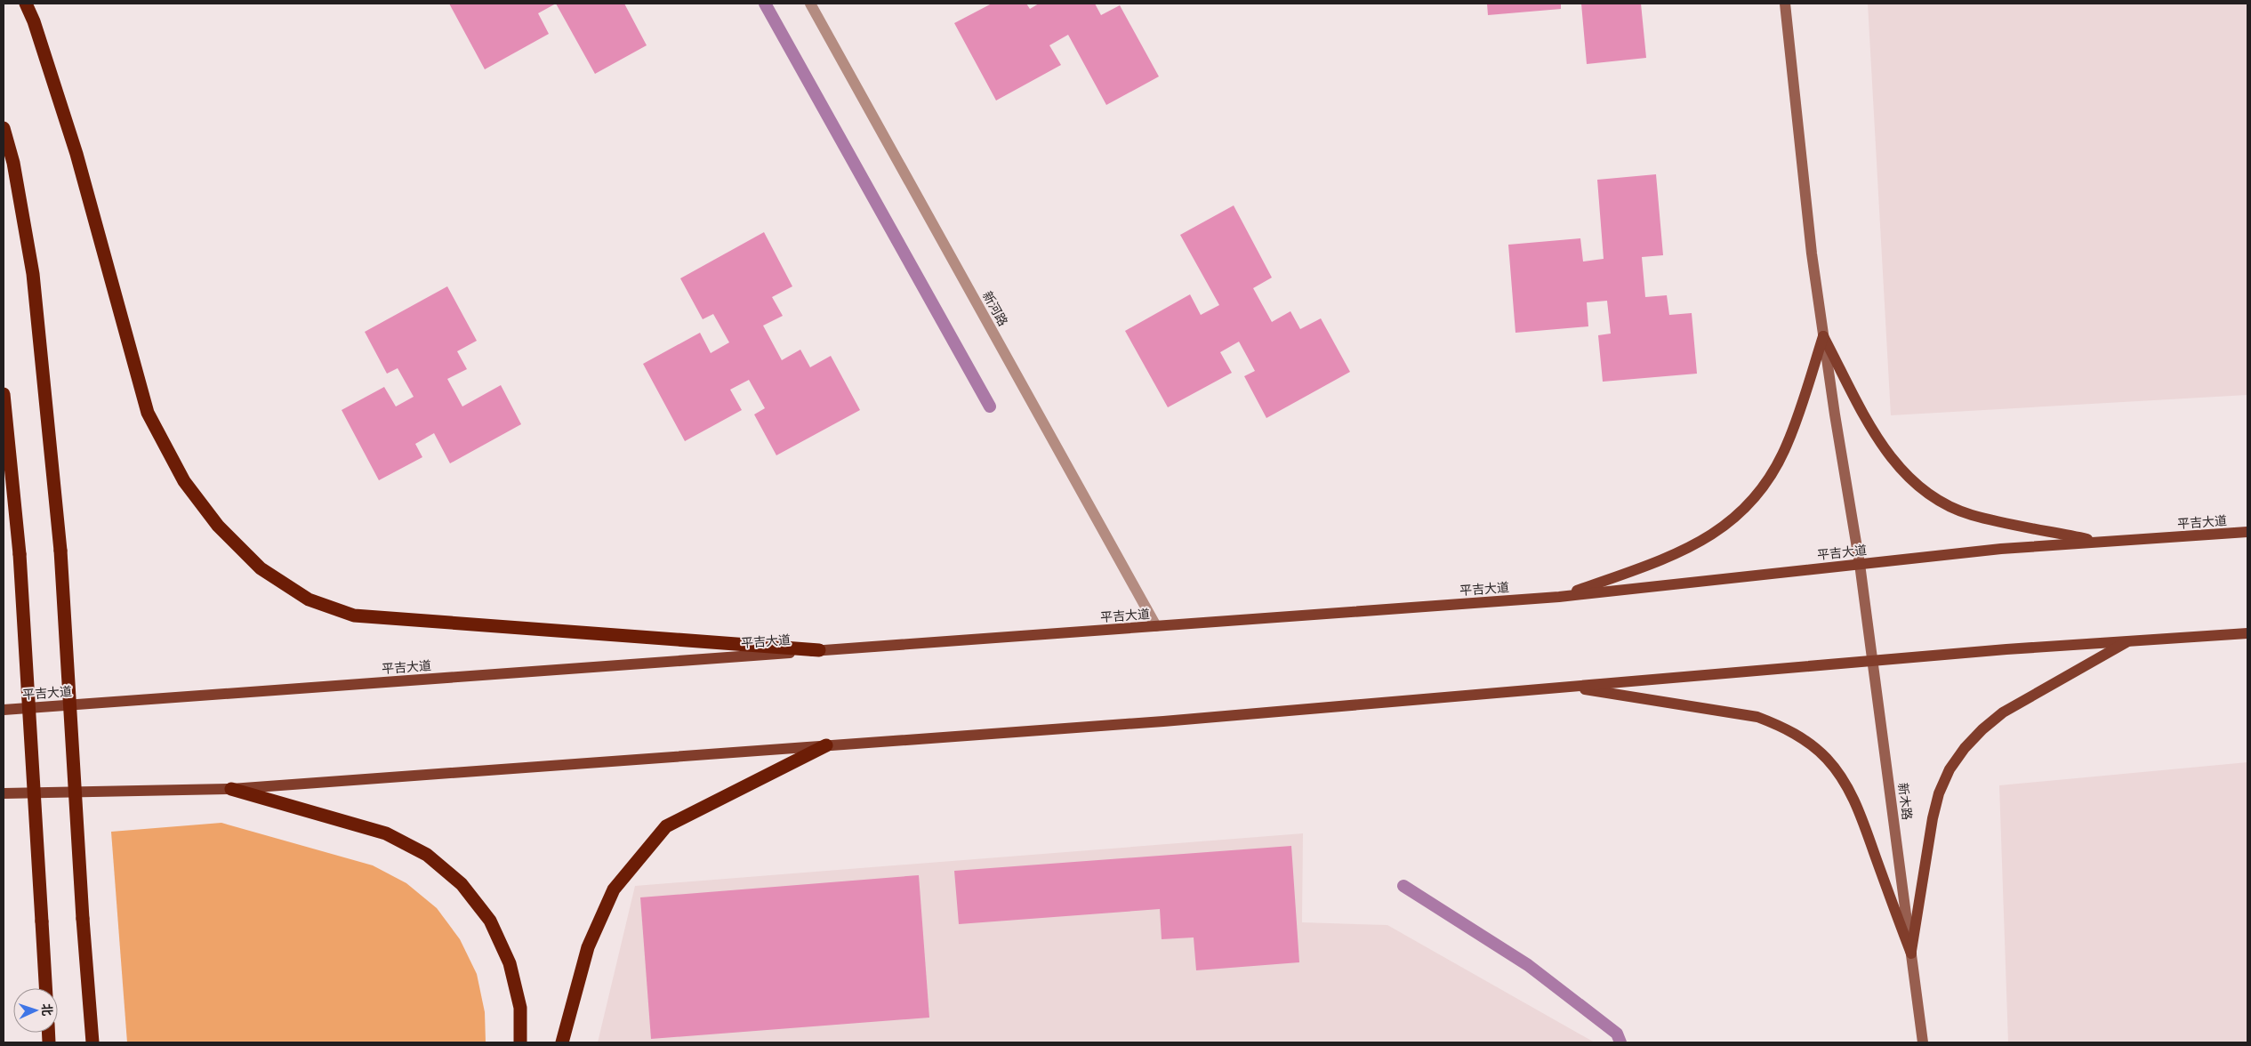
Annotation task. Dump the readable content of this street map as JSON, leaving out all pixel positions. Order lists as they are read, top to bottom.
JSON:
{
  "streets": {
    "main road": ["平吉大道"],
    "street": ["新河路", "新木路"]
  },
  "crossings": [
    ["新河路", "平吉大道"],
    ["平吉大道", "新木路"]
  ],
  "north": "right"
}
